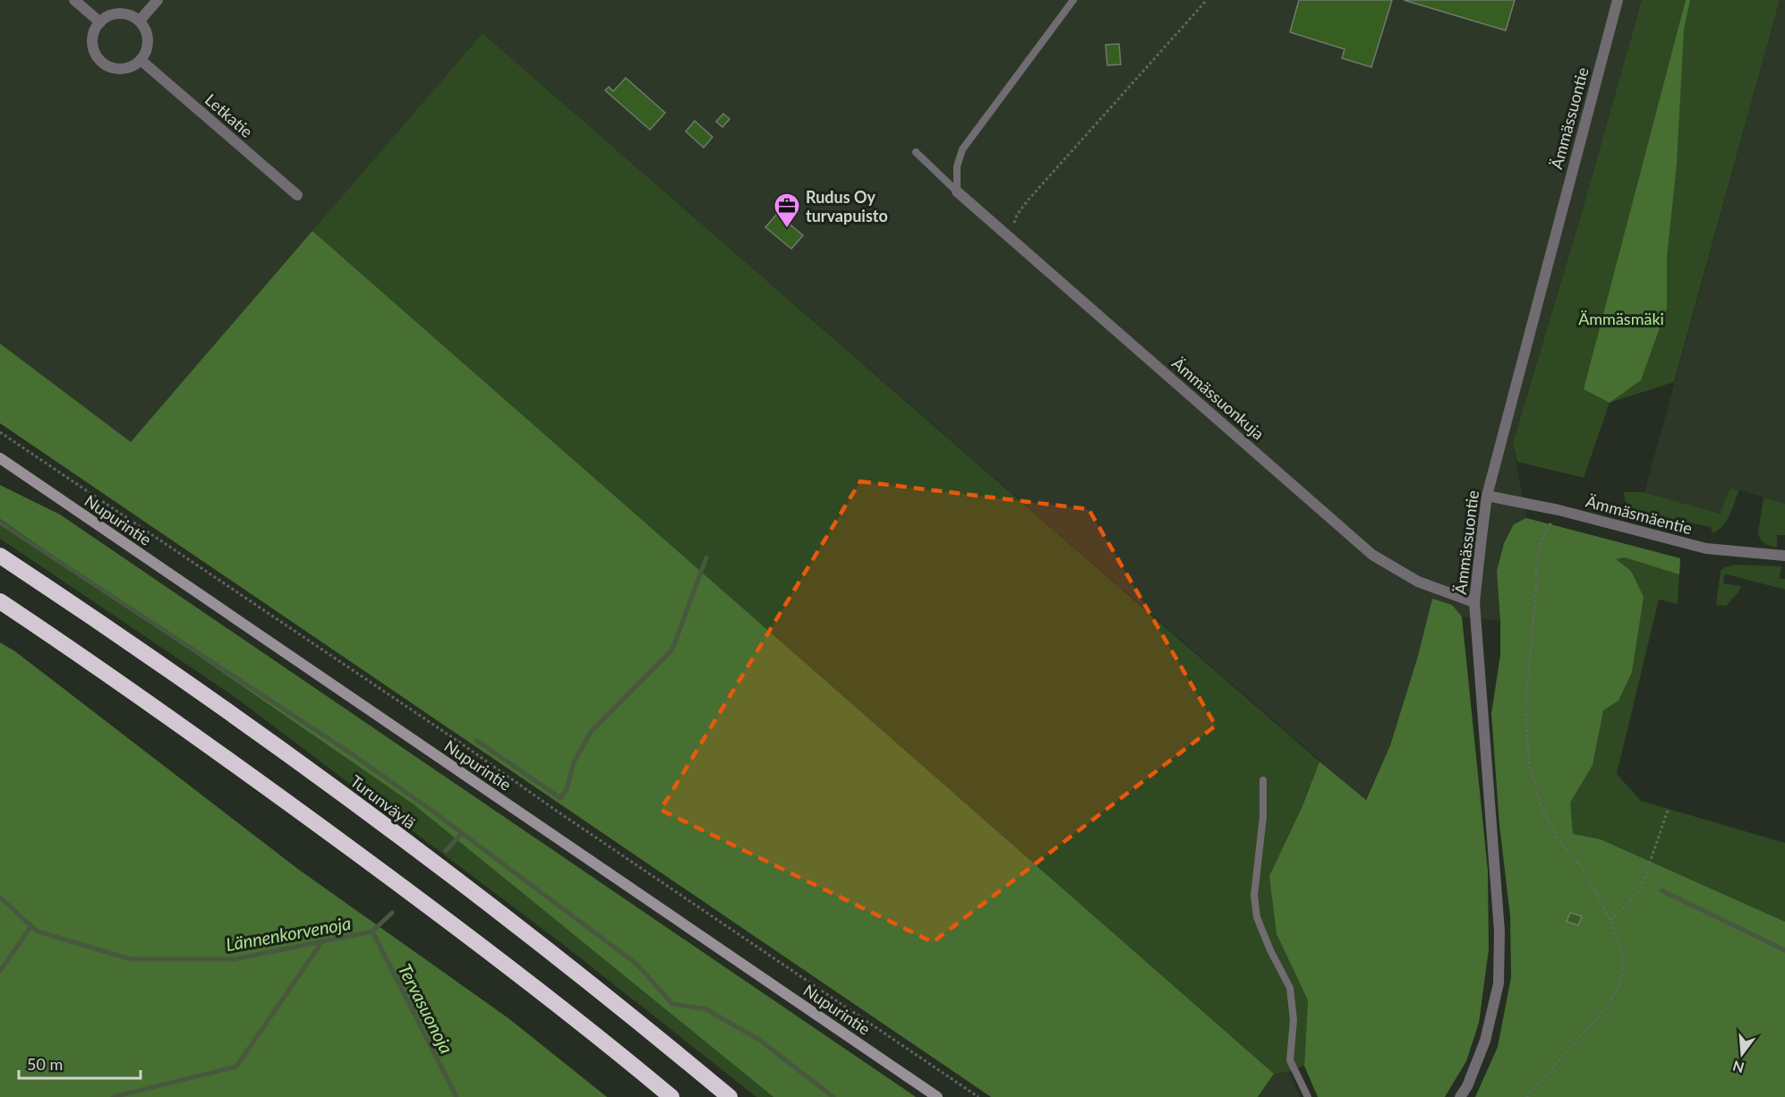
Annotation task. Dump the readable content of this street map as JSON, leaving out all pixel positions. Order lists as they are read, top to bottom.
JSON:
{
  "streets": {
    "highway": ["Turunväylä"],
    "main road": ["Nupurintie"],
    "street": [
      "Letkatie",
      "Ämmässuontie",
      "Ämmässuonkuja",
      "Ämmäsmäentie"
    ]
  },
  "crossings": [
    ["Ämmässuontie", "Ämmässuonkuja"],
    ["Ämmässuontie", "Ämmäsmäentie"]
  ],
  "water": ["Lännenkorvenoja", "Tervasuonoja"],
  "parks": ["Ämmäsmäki"],
  "places": {
    "office": ["Rudus Oy turvapuisto"]
  },
  "scale_bar": "50 m",
  "north": "bottom"
}
